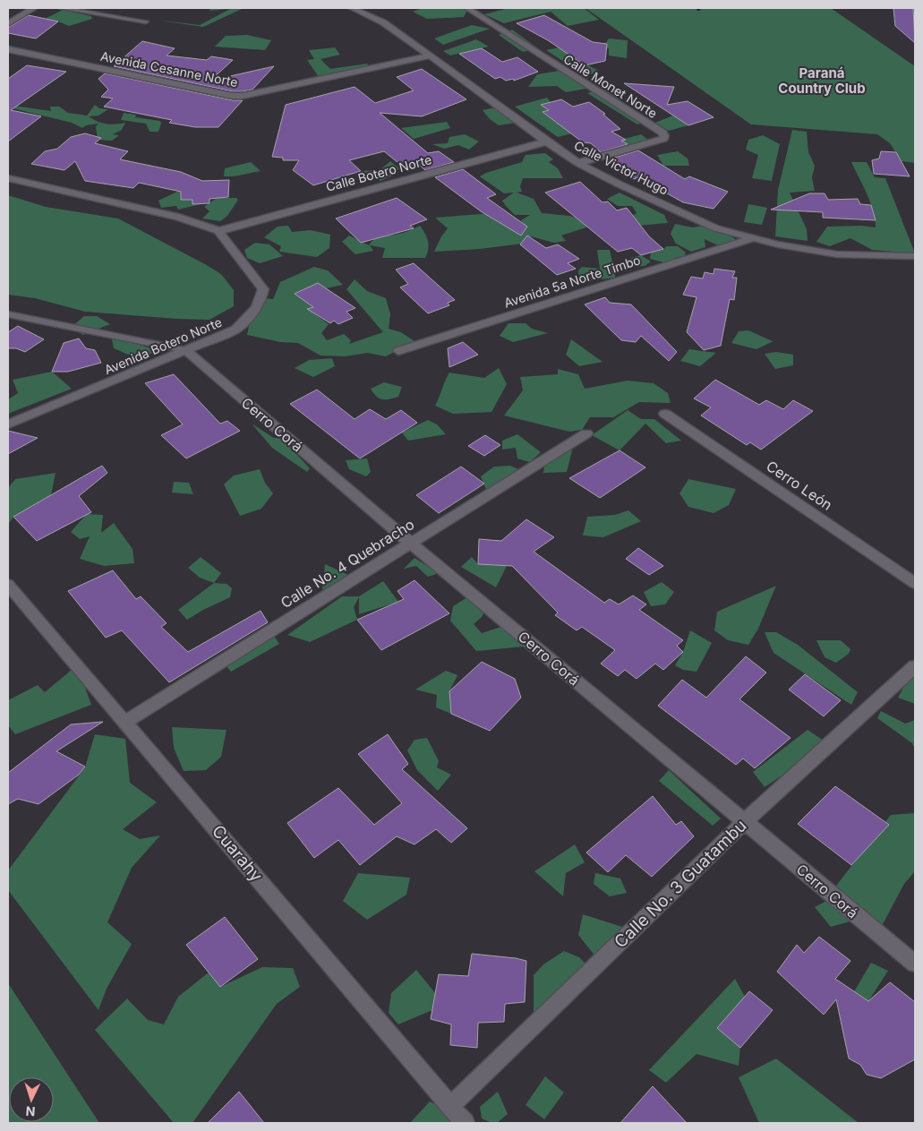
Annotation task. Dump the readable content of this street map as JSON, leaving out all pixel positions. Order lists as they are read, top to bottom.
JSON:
{
  "streets": {
    "street": [
      "Avenida Cesanne Norte",
      "Calle Monet Norte",
      "Calle Victor Hugo",
      "Calle Botero Norte",
      "Avenida 5a Norte Timbo",
      "Avenida Botero Norte",
      "Cerro Corá",
      "Cerro León",
      "Calle No. 4 Quebracho",
      "Cuarahy",
      "Calle No. 3 Guatambu"
    ]
  },
  "crossings": [
    ["Avenida Cesanne Norte", "Calle Victor Hugo"],
    ["Calle Monet Norte", "Calle Victor Hugo"],
    ["Calle Victor Hugo", "Calle Botero Norte"],
    ["Calle Victor Hugo", "Avenida 5a Norte Timbo"],
    ["Calle Botero Norte", "Avenida Botero Norte"],
    ["Avenida Botero Norte", "Cerro Corá"],
    ["Cerro Corá", "Calle No. 4 Quebracho"],
    ["Cerro Corá", "Calle No. 3 Guatambu"],
    ["Calle No. 4 Quebracho", "Cuarahy"],
    ["Cuarahy", "Calle No. 3 Guatambu"]
  ],
  "districts": ["Paraná Country Club"],
  "north": "bottom"
}
